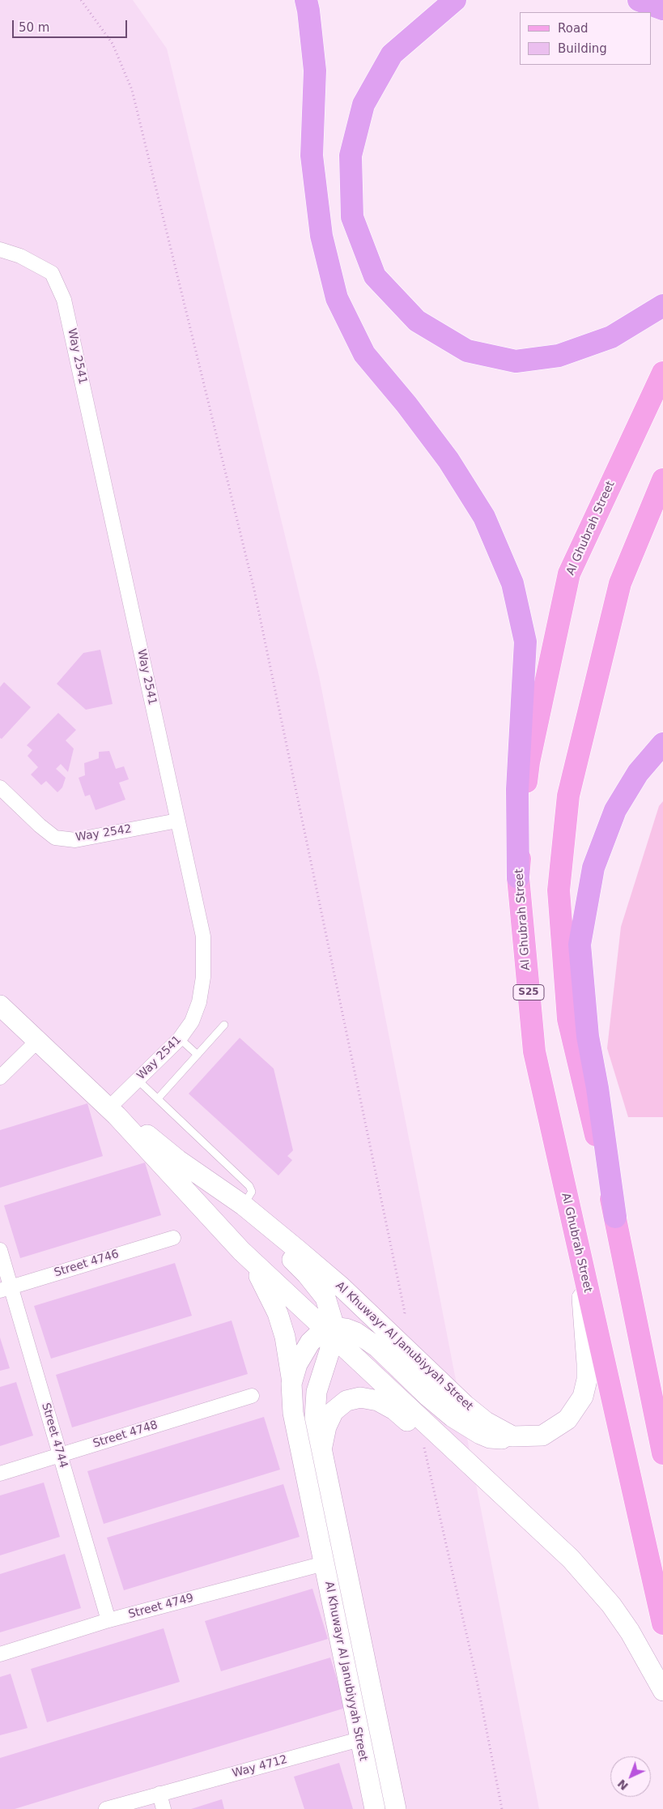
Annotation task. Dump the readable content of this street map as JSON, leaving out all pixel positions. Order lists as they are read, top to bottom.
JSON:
{
  "streets": {
    "main road": ["Al Ghubrah Street", "S25"],
    "street": [
      "Way 2541",
      "Way 2542",
      "Street 4746",
      "Al Khuwayr Al Janubiyyah Street",
      "Street 4748",
      "Street 4744",
      "Street 4749",
      "Way 4712"
    ]
  },
  "crossings": [
    ["Way 2541", "Way 2542"],
    ["Way 2541", "Al Khuwayr Al Janubiyyah Street"],
    ["Al Ghubrah Street", "Al Khuwayr Al Janubiyyah Street"],
    ["Street 4746", "Street 4744"],
    ["Al Khuwayr Al Janubiyyah Street", "Street 4749"],
    ["Al Khuwayr Al Janubiyyah Street", "Way 4712"],
    ["Street 4748", "Street 4744"],
    ["Street 4744", "Street 4749"]
  ],
  "legend": ["Road", "Building"],
  "scale_bar": "50 m",
  "north": "bottom left"
}
